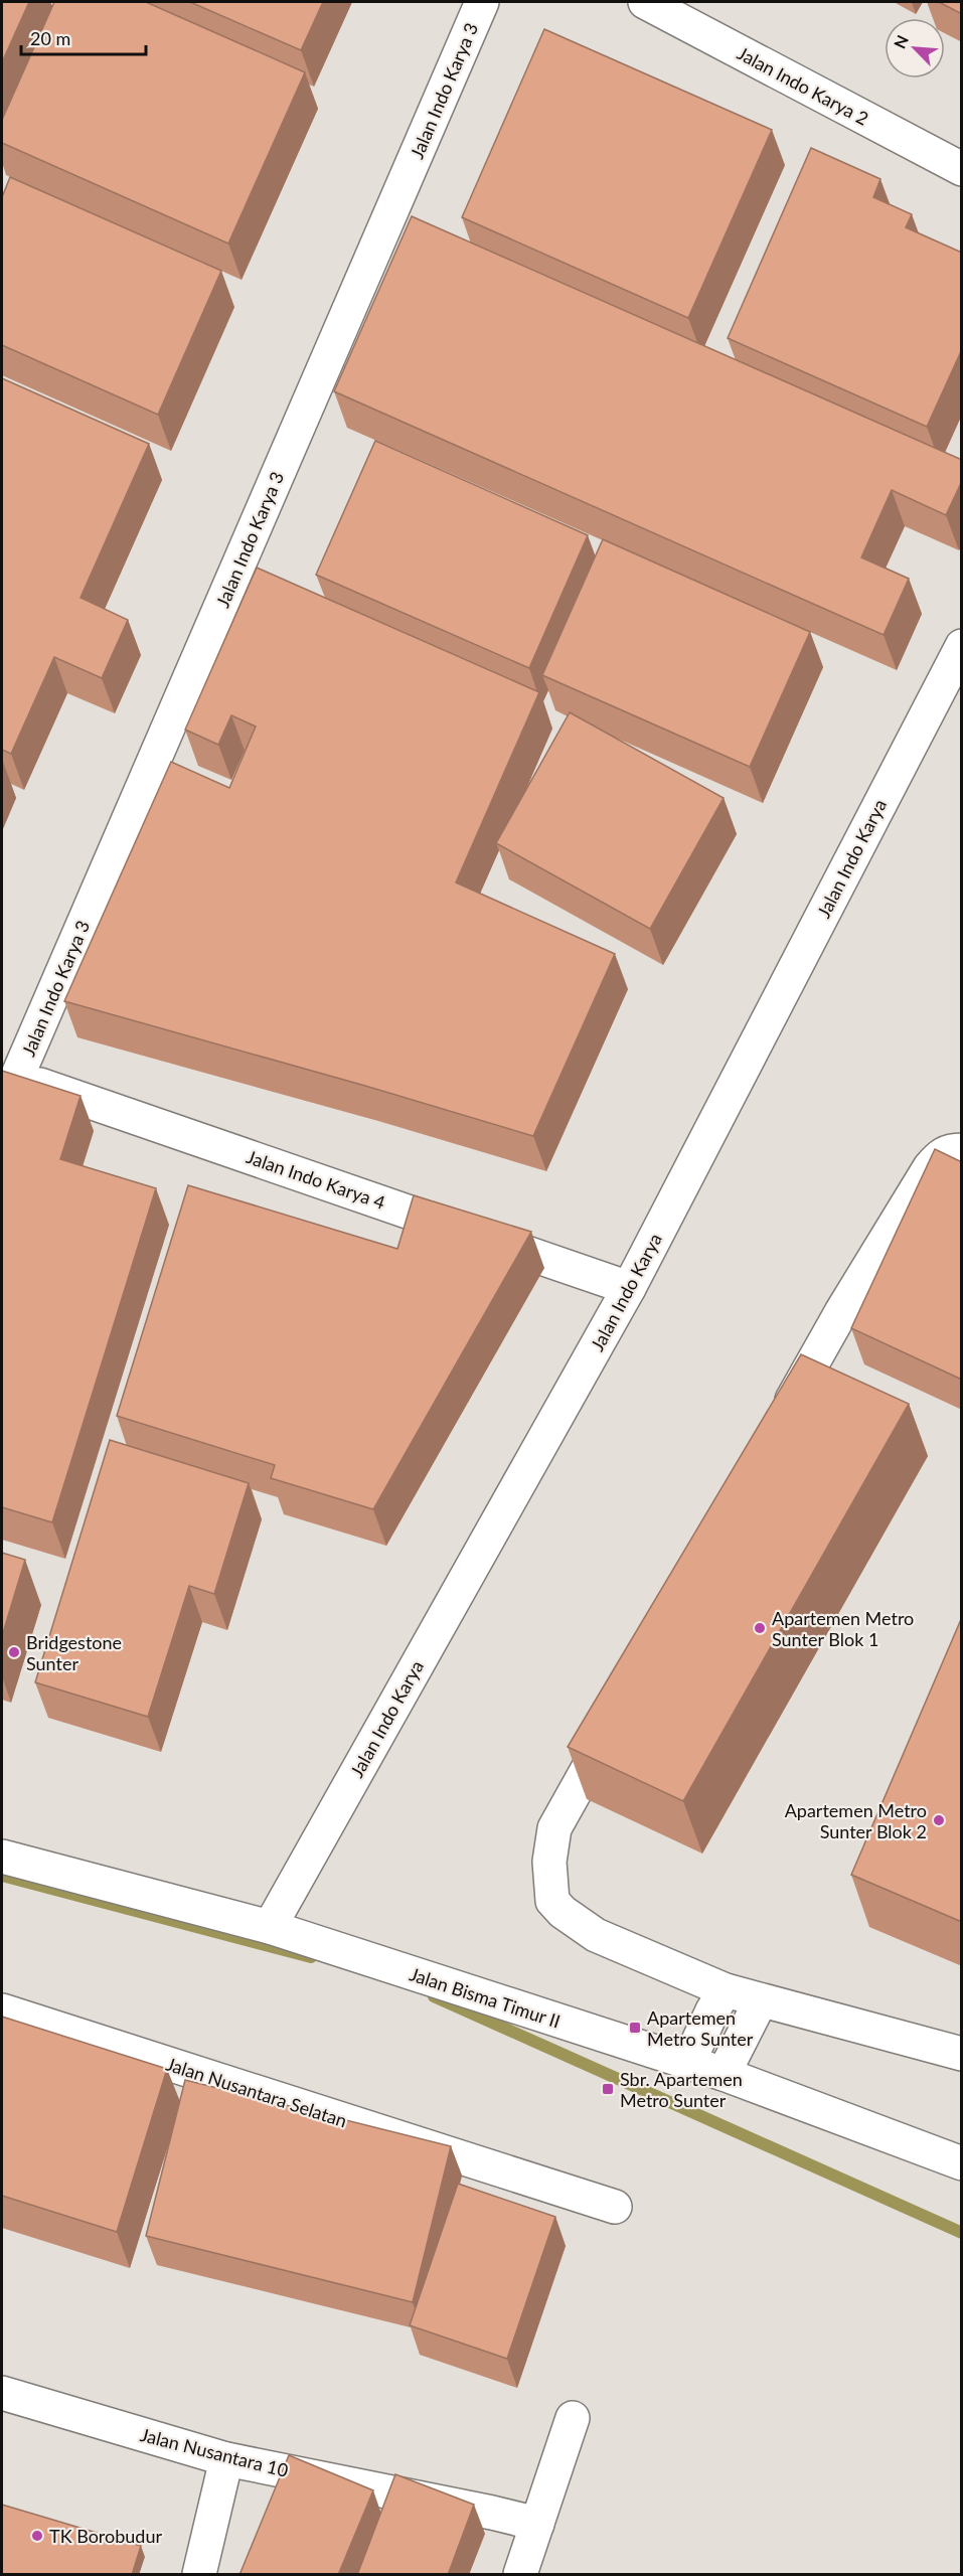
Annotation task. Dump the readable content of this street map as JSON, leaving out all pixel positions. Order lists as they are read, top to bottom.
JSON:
{
  "streets": {
    "street": [
      "Jalan Indo Karya 2",
      "Jalan Indo Karya 3",
      "Jalan Indo Karya",
      "Jalan Indo Karya 4",
      "Jalan Bisma Timur II",
      "Jalan Nusantara Selatan",
      "Jalan Nusantara 10"
    ]
  },
  "crossings": [
    ["Jalan Indo Karya 3", "Jalan Indo Karya 4"],
    ["Jalan Indo Karya", "Jalan Indo Karya 4"],
    ["Jalan Indo Karya", "Jalan Bisma Timur II"]
  ],
  "places": {
    "other": [
      "Apartemen Metro Sunter Blok 1",
      "Bridgestone Sunter",
      "Apartemen Metro Sunter Blok 2",
      "TK Borobudur"
    ],
    "transit": ["Apartemen Metro Sunter", "Sbr. Apartemen Metro Sunter"]
  },
  "scale_bar": "20 m",
  "north": "top left"
}
